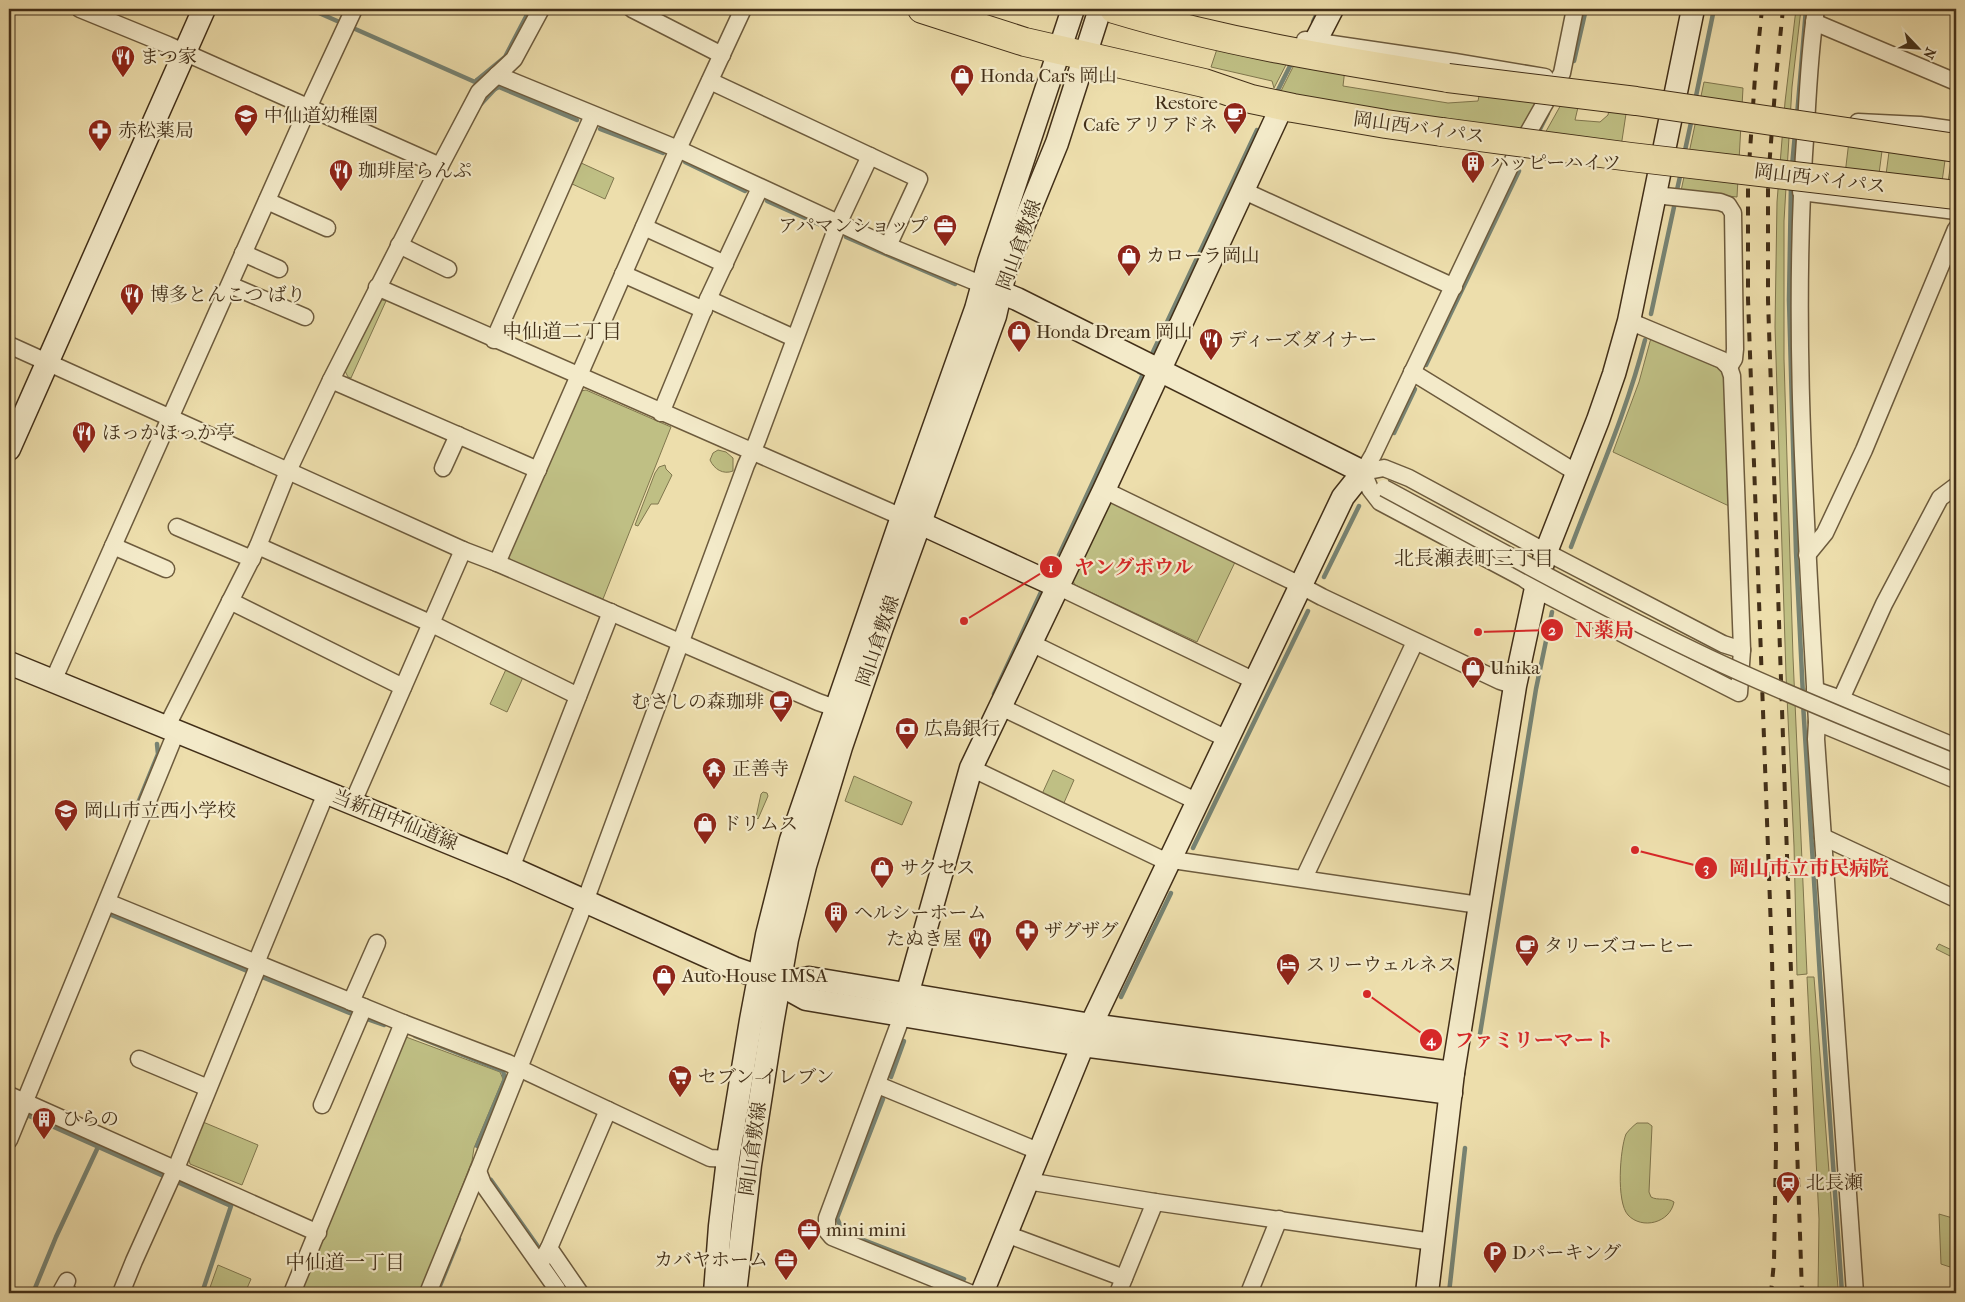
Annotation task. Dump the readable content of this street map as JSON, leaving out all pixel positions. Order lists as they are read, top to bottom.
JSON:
{
  "streets": {
    "highway": ["岡山西バイパス"],
    "street": ["岡山倉敷線", "当新田中仙道線"]
  },
  "crossings": [
    ["岡山西バイパス", "岡山倉敷線"],
    ["岡山倉敷線", "当新田中仙道線"]
  ],
  "districts": ["中仙道二丁目", "北長瀬表町三丁目", "中仙道一丁目"],
  "places": {
    "restaurant": [
      "まつ家",
      "珈琲屋らんぷ",
      "博多とんこつ ばり",
      "ディーズダイナー",
      "ほっかほっか亭",
      "たぬき屋"
    ],
    "shop": [
      "Honda Cars 岡山",
      "カローラ岡山",
      "Honda Dream 岡山",
      "Unika",
      "ドリムス",
      "サクセス",
      "Auto House IMSA"
    ],
    "cafe": ["Restore Cafe アリアドネ", "むさしの森珈琲", "タリーズコーヒー"],
    "school or university": ["中仙道幼稚園", "岡山市立西小学校"],
    "pharmacy": ["赤松薬局", "ザグザグ"],
    "building": ["ハッピーハイツ", "ヘルシーホーム", "ひらの"],
    "office": ["アパマンショップ", "mini mini", "カバヤホーム"],
    "other": [
      "ヤングボウル",
      "Ｎ薬局",
      "岡山市立市民病院",
      "ファミリーマート"
    ],
    "bank": ["広島銀行"],
    "temple": ["正善寺"],
    "hotel": ["スリーウェルネス"],
    "supermarket": ["セブン-イレブン"],
    "station": ["北長瀬"],
    "parking": ["Dパーキング"]
  },
  "north": "bottom right"
}
